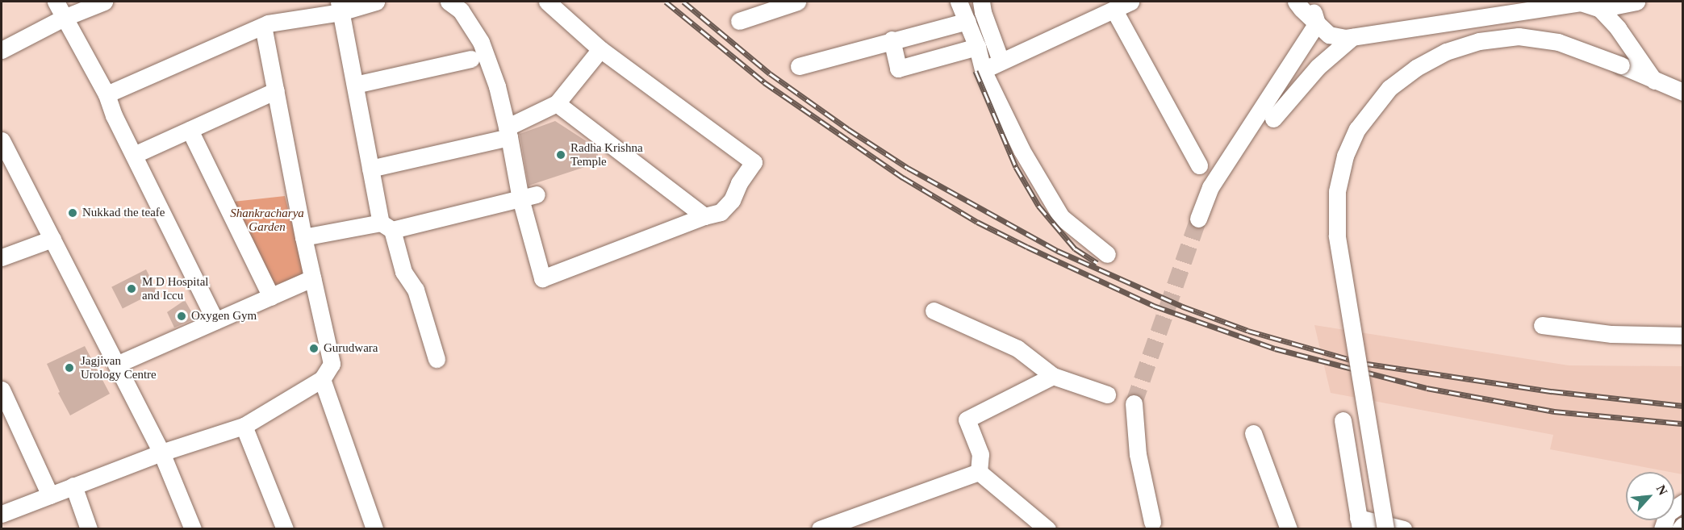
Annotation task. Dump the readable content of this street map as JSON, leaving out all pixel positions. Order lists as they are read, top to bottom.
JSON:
{
  "parks": ["Shankracharya Garden"],
  "places": [
    "Radha Krishna Temple",
    "Nukkad the teafe",
    "M D Hospital and Iccu",
    "Oxygen Gym",
    "Gurudwara",
    "Jagjivan Urology Centre"
  ],
  "north": "top right"
}
